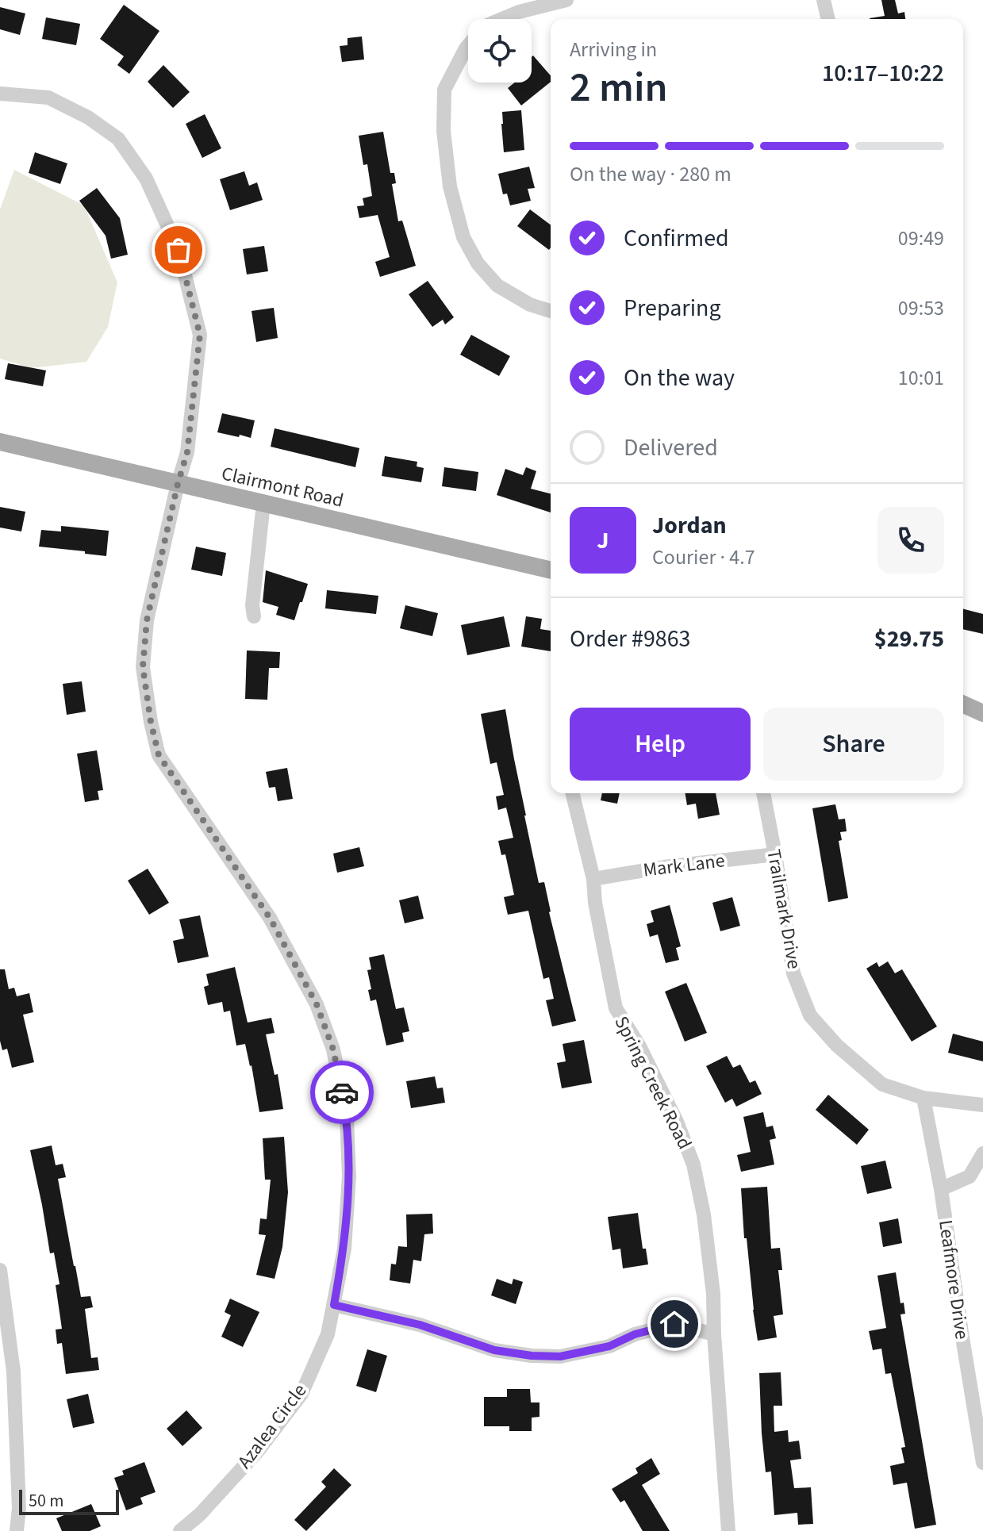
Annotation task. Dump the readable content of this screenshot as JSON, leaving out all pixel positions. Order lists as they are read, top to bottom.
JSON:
{
  "streets": {
    "main road": ["Clairmont Road"],
    "street": [
      "Mark Lane",
      "Trailmark Drive",
      "Spring Creek Road",
      "Leafmore Drive",
      "Azalea Circle"
    ]
  },
  "crossings": [
    ["Clairmont Road", "Azalea Circle"],
    ["Mark Lane", "Trailmark Drive"],
    ["Mark Lane", "Spring Creek Road"],
    ["Trailmark Drive", "Leafmore Drive"]
  ],
  "scale_bar": "50 m",
  "page": {
    "heading": ["2 min", "Arriving in", "10:17–10:22"],
    "panel": [
      "Jordan",
      "Courier · 4.7",
      "Order #9863",
      "$29.75"
    ],
    "bar": "On the way · 280 m",
    "list": [
      ["Confirmed", "09:49"],
      ["Preparing", "09:53"],
      ["On the way", "10:01"],
      "Delivered"
    ],
    "round": "J",
    "buttons": ["Help", "Share"],
    "scale": "50 m"
  }
}
